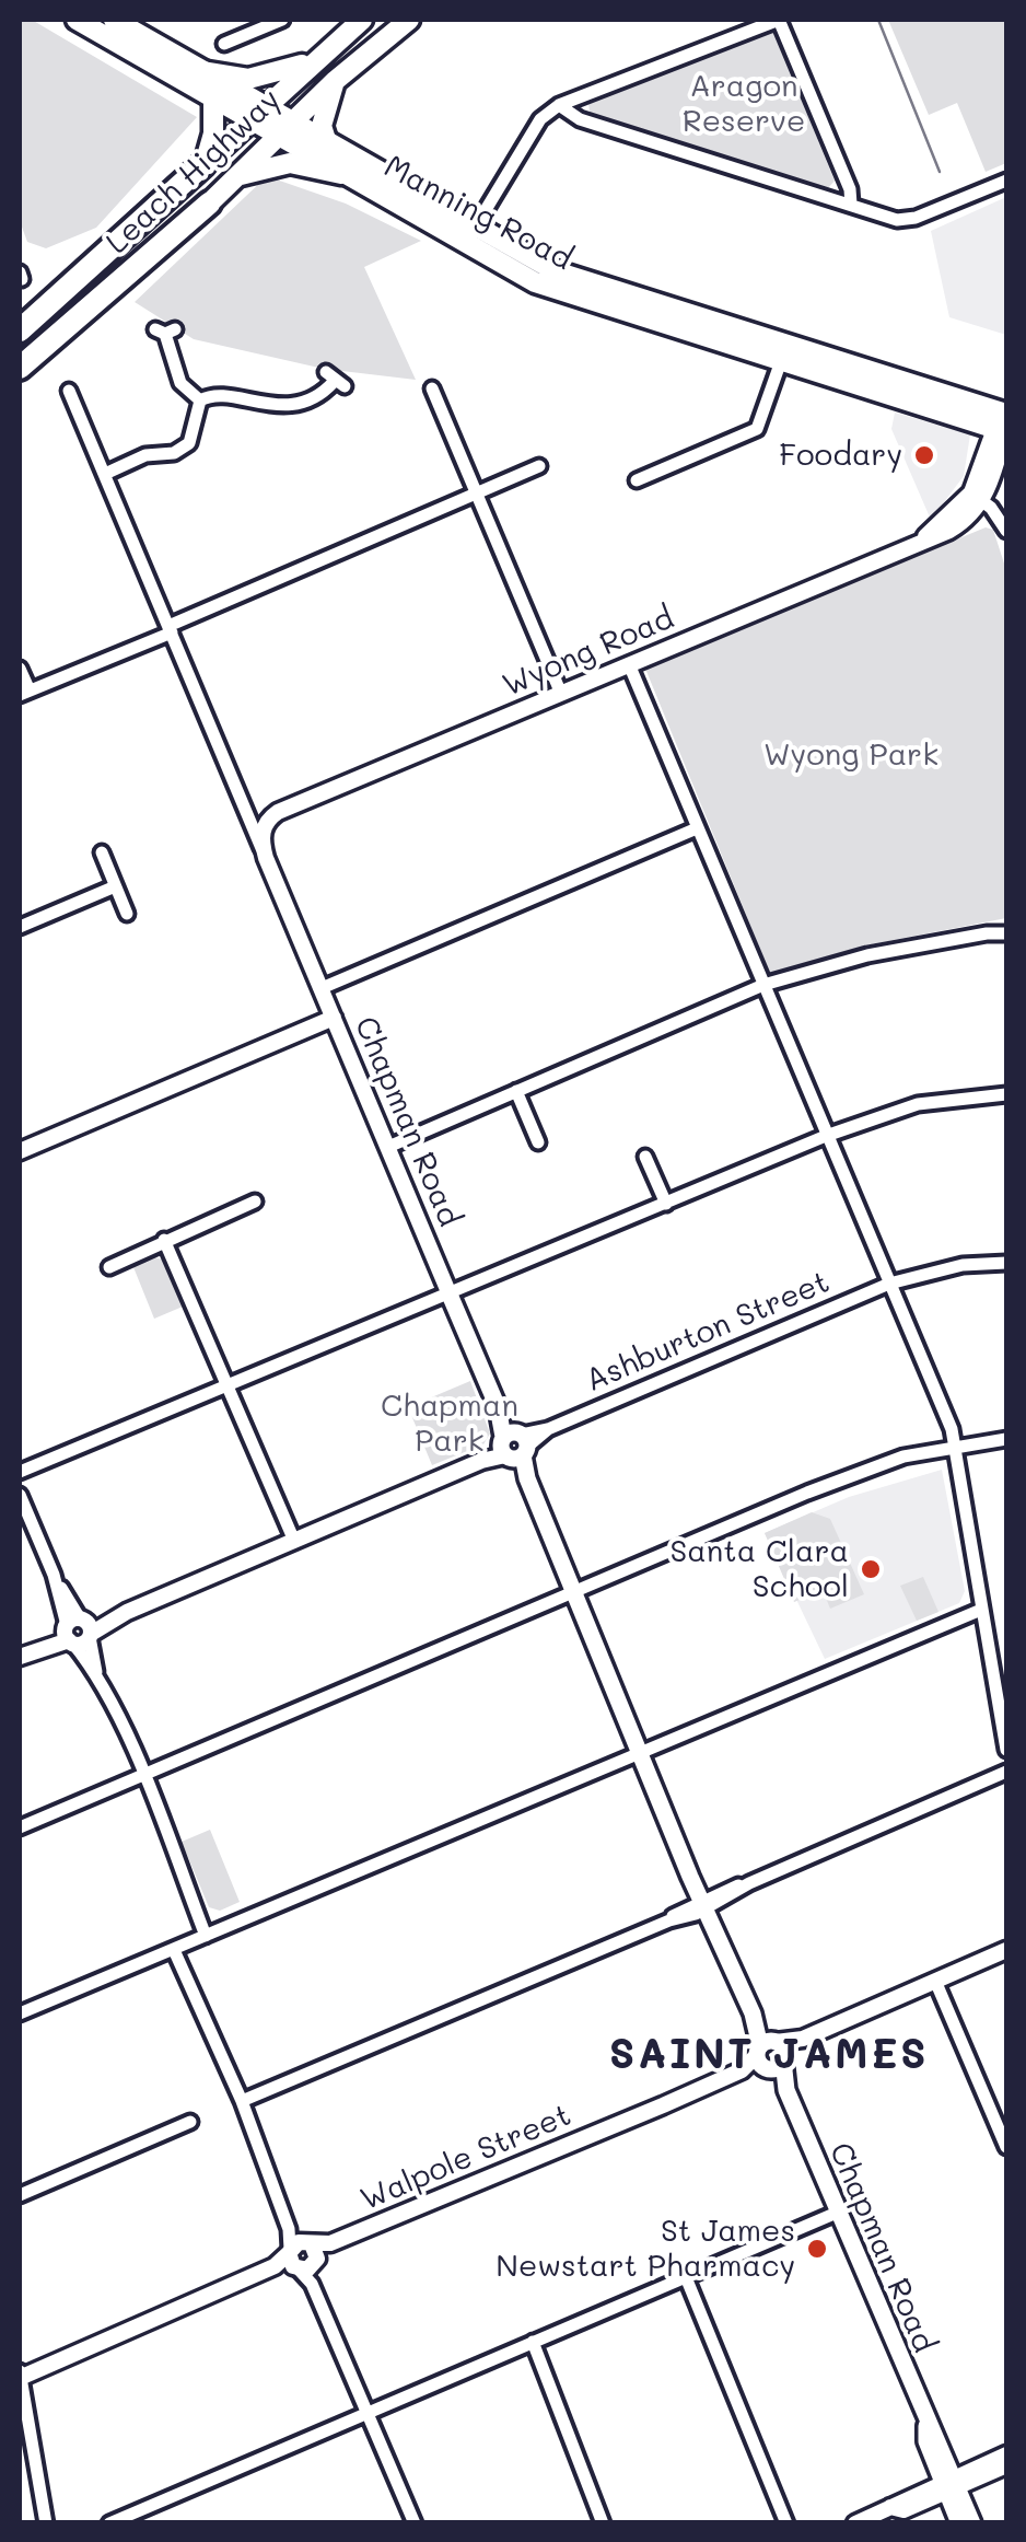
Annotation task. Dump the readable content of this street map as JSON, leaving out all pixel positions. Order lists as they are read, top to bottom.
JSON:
{
  "streets": {
    "highway": ["Leach Highway"],
    "main road": ["Manning Road", "Chapman Road"],
    "street": ["Wyong Road", "Ashburton Street", "Walpole Street"]
  },
  "crossings": [
    ["Leach Highway", "Manning Road"],
    ["Wyong Road", "Chapman Road"],
    ["Chapman Road", "Ashburton Street"],
    ["Chapman Road", "Walpole Street"]
  ],
  "districts": ["SAINT JAMES"],
  "parks": ["Aragon Reserve", "Wyong Park", "Chapman Park"],
  "places": ["Foodary", "Santa Clara School", "St James Newstart Pharmacy"]
}
